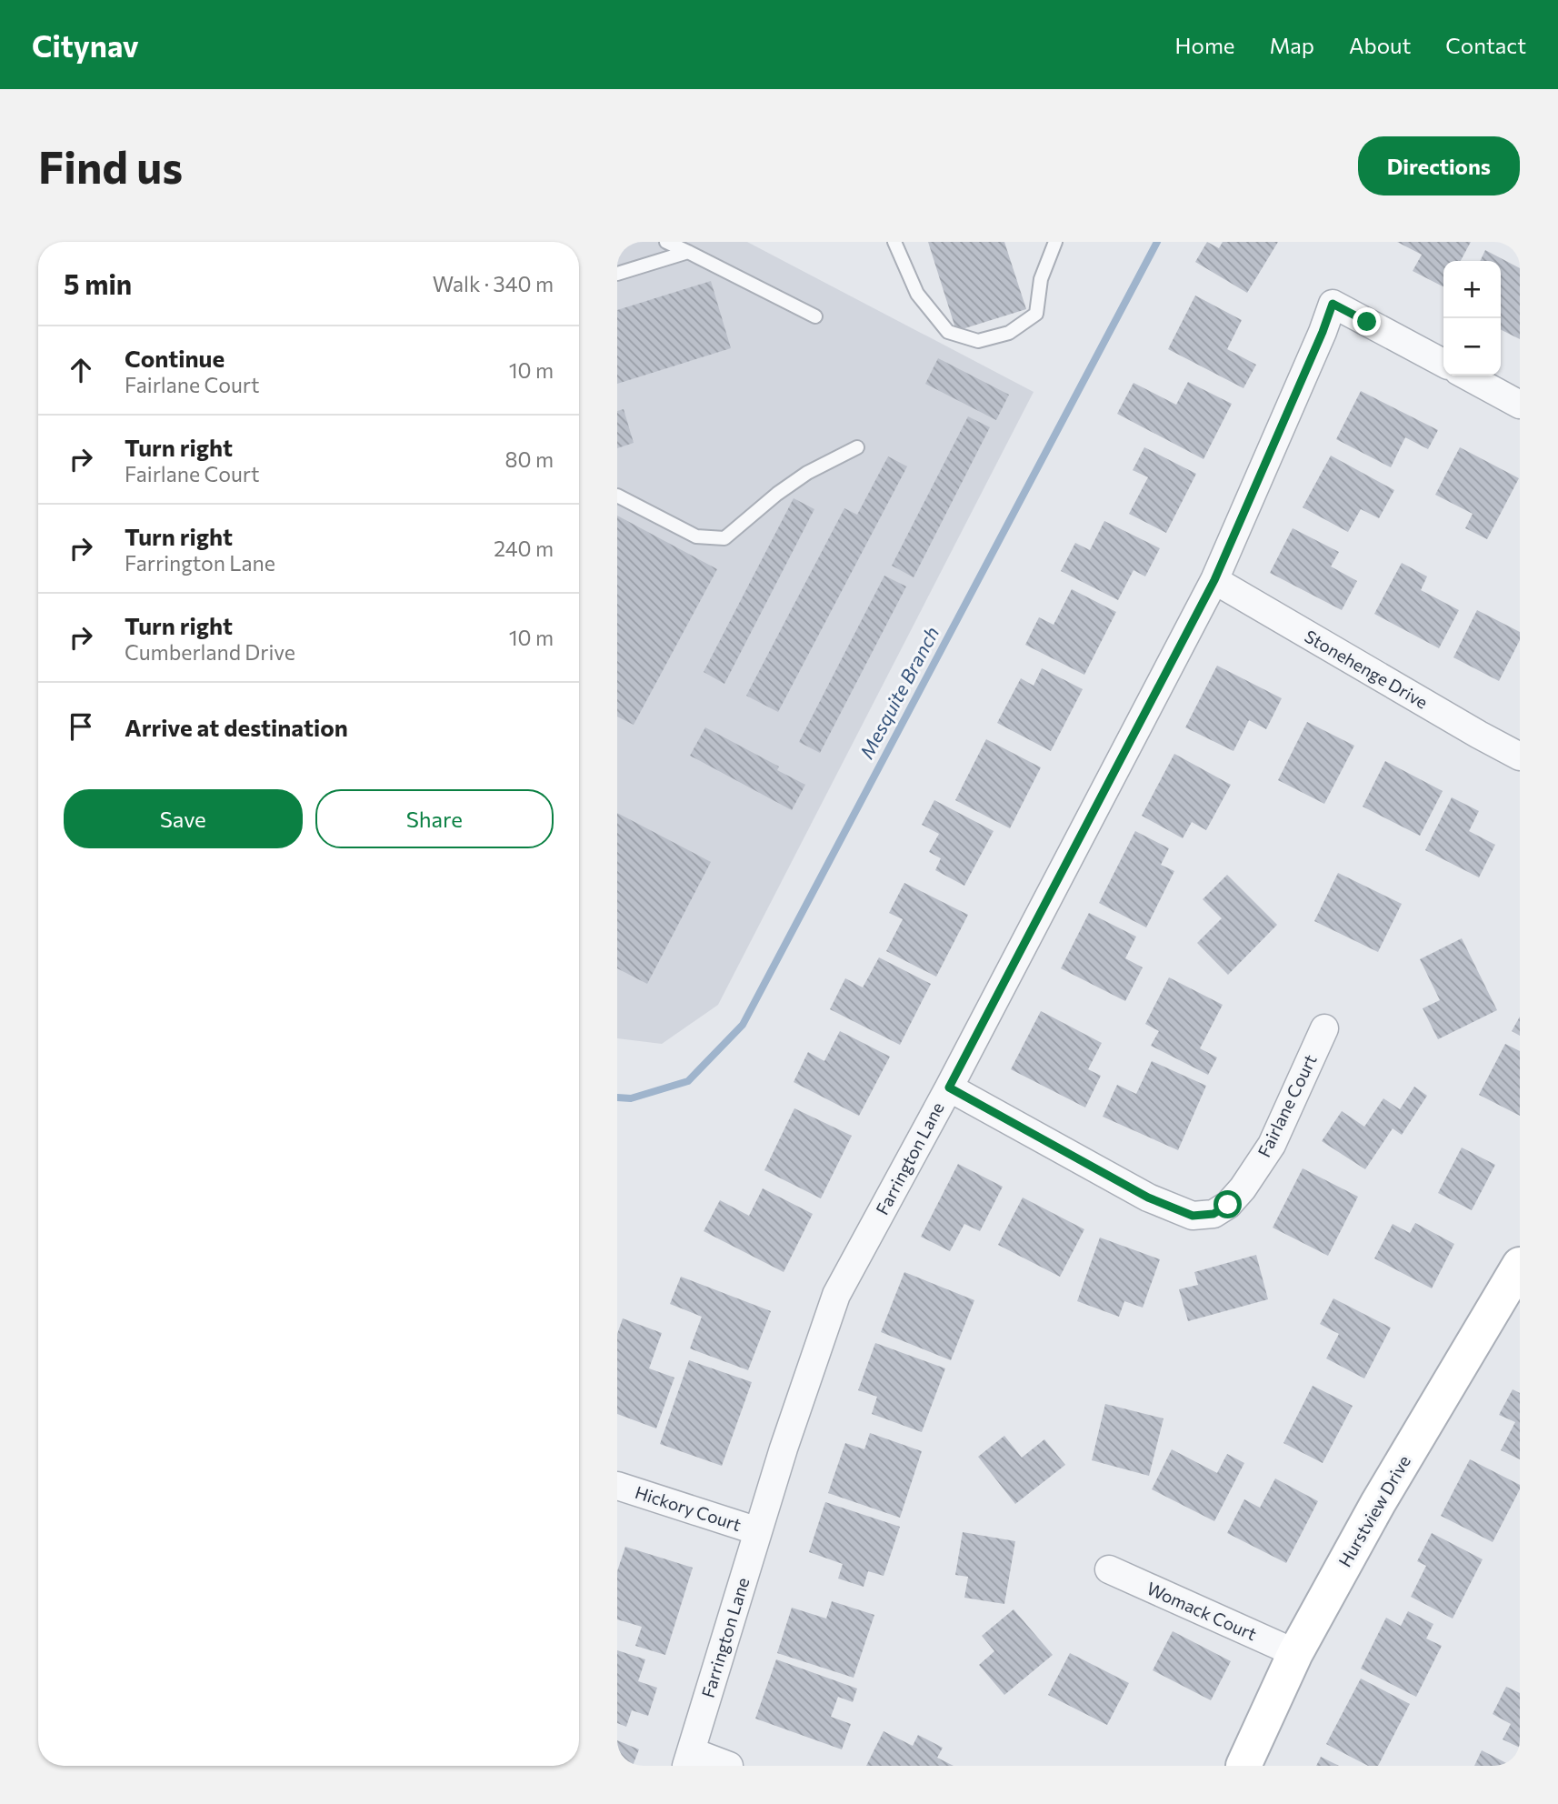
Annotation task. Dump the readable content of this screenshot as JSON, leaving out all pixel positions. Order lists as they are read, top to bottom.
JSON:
{
  "streets": {
    "street": [
      "Stonehenge Drive",
      "Fairlane Court",
      "Farrington Lane",
      "Hickory Court",
      "Hurstview Drive",
      "Womack Court"
    ]
  },
  "crossings": [
    ["Stonehenge Drive", "Farrington Lane"],
    ["Fairlane Court", "Farrington Lane"],
    ["Farrington Lane", "Hickory Court"],
    ["Hurstview Drive", "Womack Court"]
  ],
  "water": ["Mesquite Branch"],
  "page": {
    "header": "Citynav",
    "nav": [
      "Home",
      "Map",
      "About",
      "Contact"
    ],
    "buttons": [
      "Directions",
      ["Save", "Share"]
    ],
    "title": "Find us",
    "heading": ["5 min", "Walk · 340 m"],
    "map_buttons": ["+", "−"],
    "list": [
      ["Continue", "Fairlane Court", "10 m"],
      ["Turn right", "Fairlane Court", "80 m"],
      ["Turn right", "Farrington Lane", "240 m"],
      ["Turn right", "Cumberland Drive", "10 m"],
      "Arrive at destination"
    ]
  }
}
